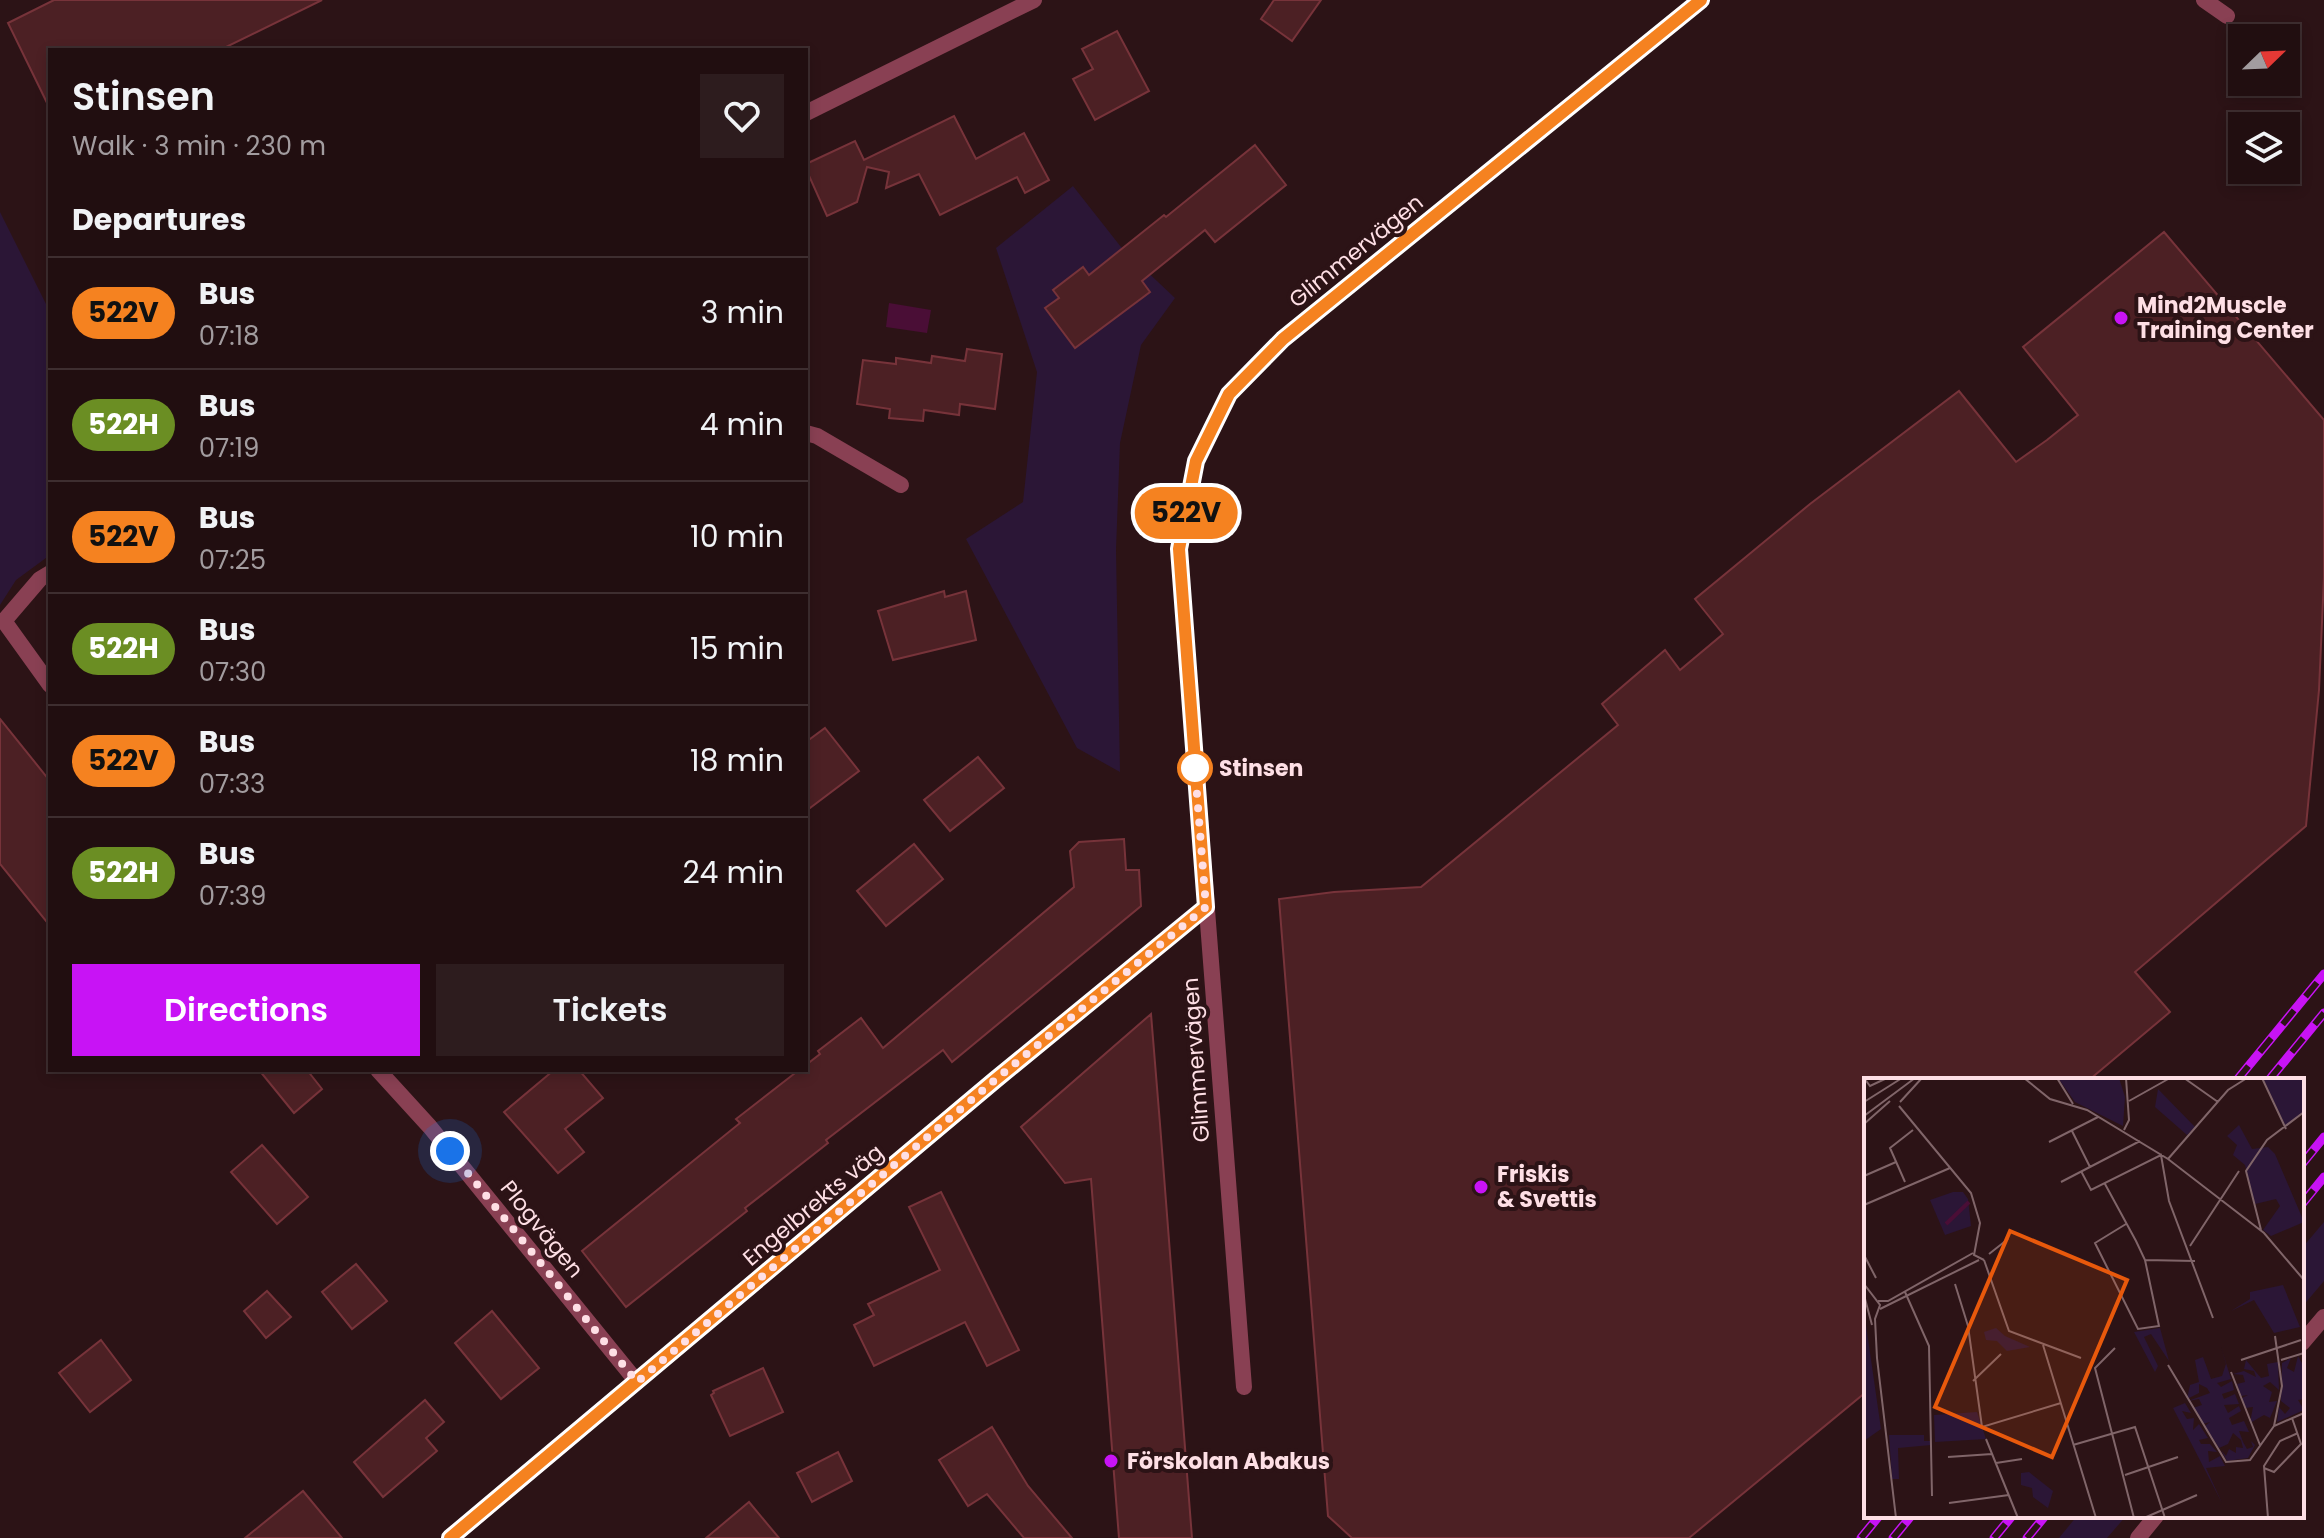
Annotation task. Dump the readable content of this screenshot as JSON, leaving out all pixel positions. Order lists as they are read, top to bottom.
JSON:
{
  "streets": {
    "street": ["Glimmervägen", "Engelbrekts väg", "Plogvägen"]
  },
  "crossings": [
    ["Glimmervägen", "Engelbrekts väg"],
    ["Engelbrekts väg", "Plogvägen"]
  ],
  "places": [
    "Mind2Muscle Training Center",
    "Stinsen",
    "Friskis & Svettis",
    "Förskolan Abakus"
  ],
  "lines": ["bus line 522V"],
  "north": "top right",
  "page": {
    "on_map": "522V",
    "heading": [
      ["Stinsen", "Walk · 3 min · 230 m"],
      "Departures"
    ],
    "list": [
      {
        "mark": "522V",
        "name": "Bus",
        "note": "07:18",
        "value": "3 min"
      },
      {
        "mark": "522H",
        "name": "Bus",
        "note": "07:19",
        "value": "4 min"
      },
      {
        "mark": "522V",
        "name": "Bus",
        "note": "07:25",
        "value": "10 min"
      },
      {
        "mark": "522H",
        "name": "Bus",
        "note": "07:30",
        "value": "15 min"
      },
      {
        "mark": "522V",
        "name": "Bus",
        "note": "07:33",
        "value": "18 min"
      },
      {
        "mark": "522H",
        "name": "Bus",
        "note": "07:39",
        "value": "24 min"
      }
    ],
    "buttons": ["Directions", "Tickets"]
  }
}
